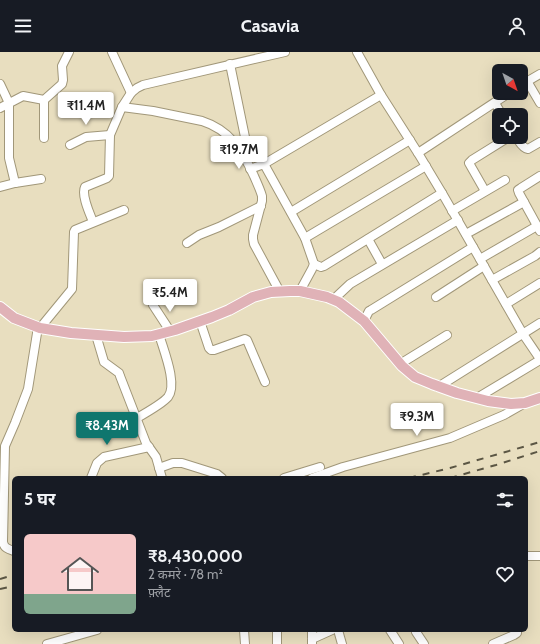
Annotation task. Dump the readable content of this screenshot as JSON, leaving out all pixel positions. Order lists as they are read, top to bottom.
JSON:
{
  "north": "bottom right",
  "page": {
    "header": "Casavia",
    "price": [
      "₹11.4M",
      "₹19.7M",
      "₹5.4M",
      "₹9.3M",
      "₹8.43M"
    ],
    "heading": "5 घर",
    "list": [
      {
        "name": "₹8,430,000",
        "note": "2 कमरे · 78 m² · फ़्लैट"
      }
    ]
  }
}
